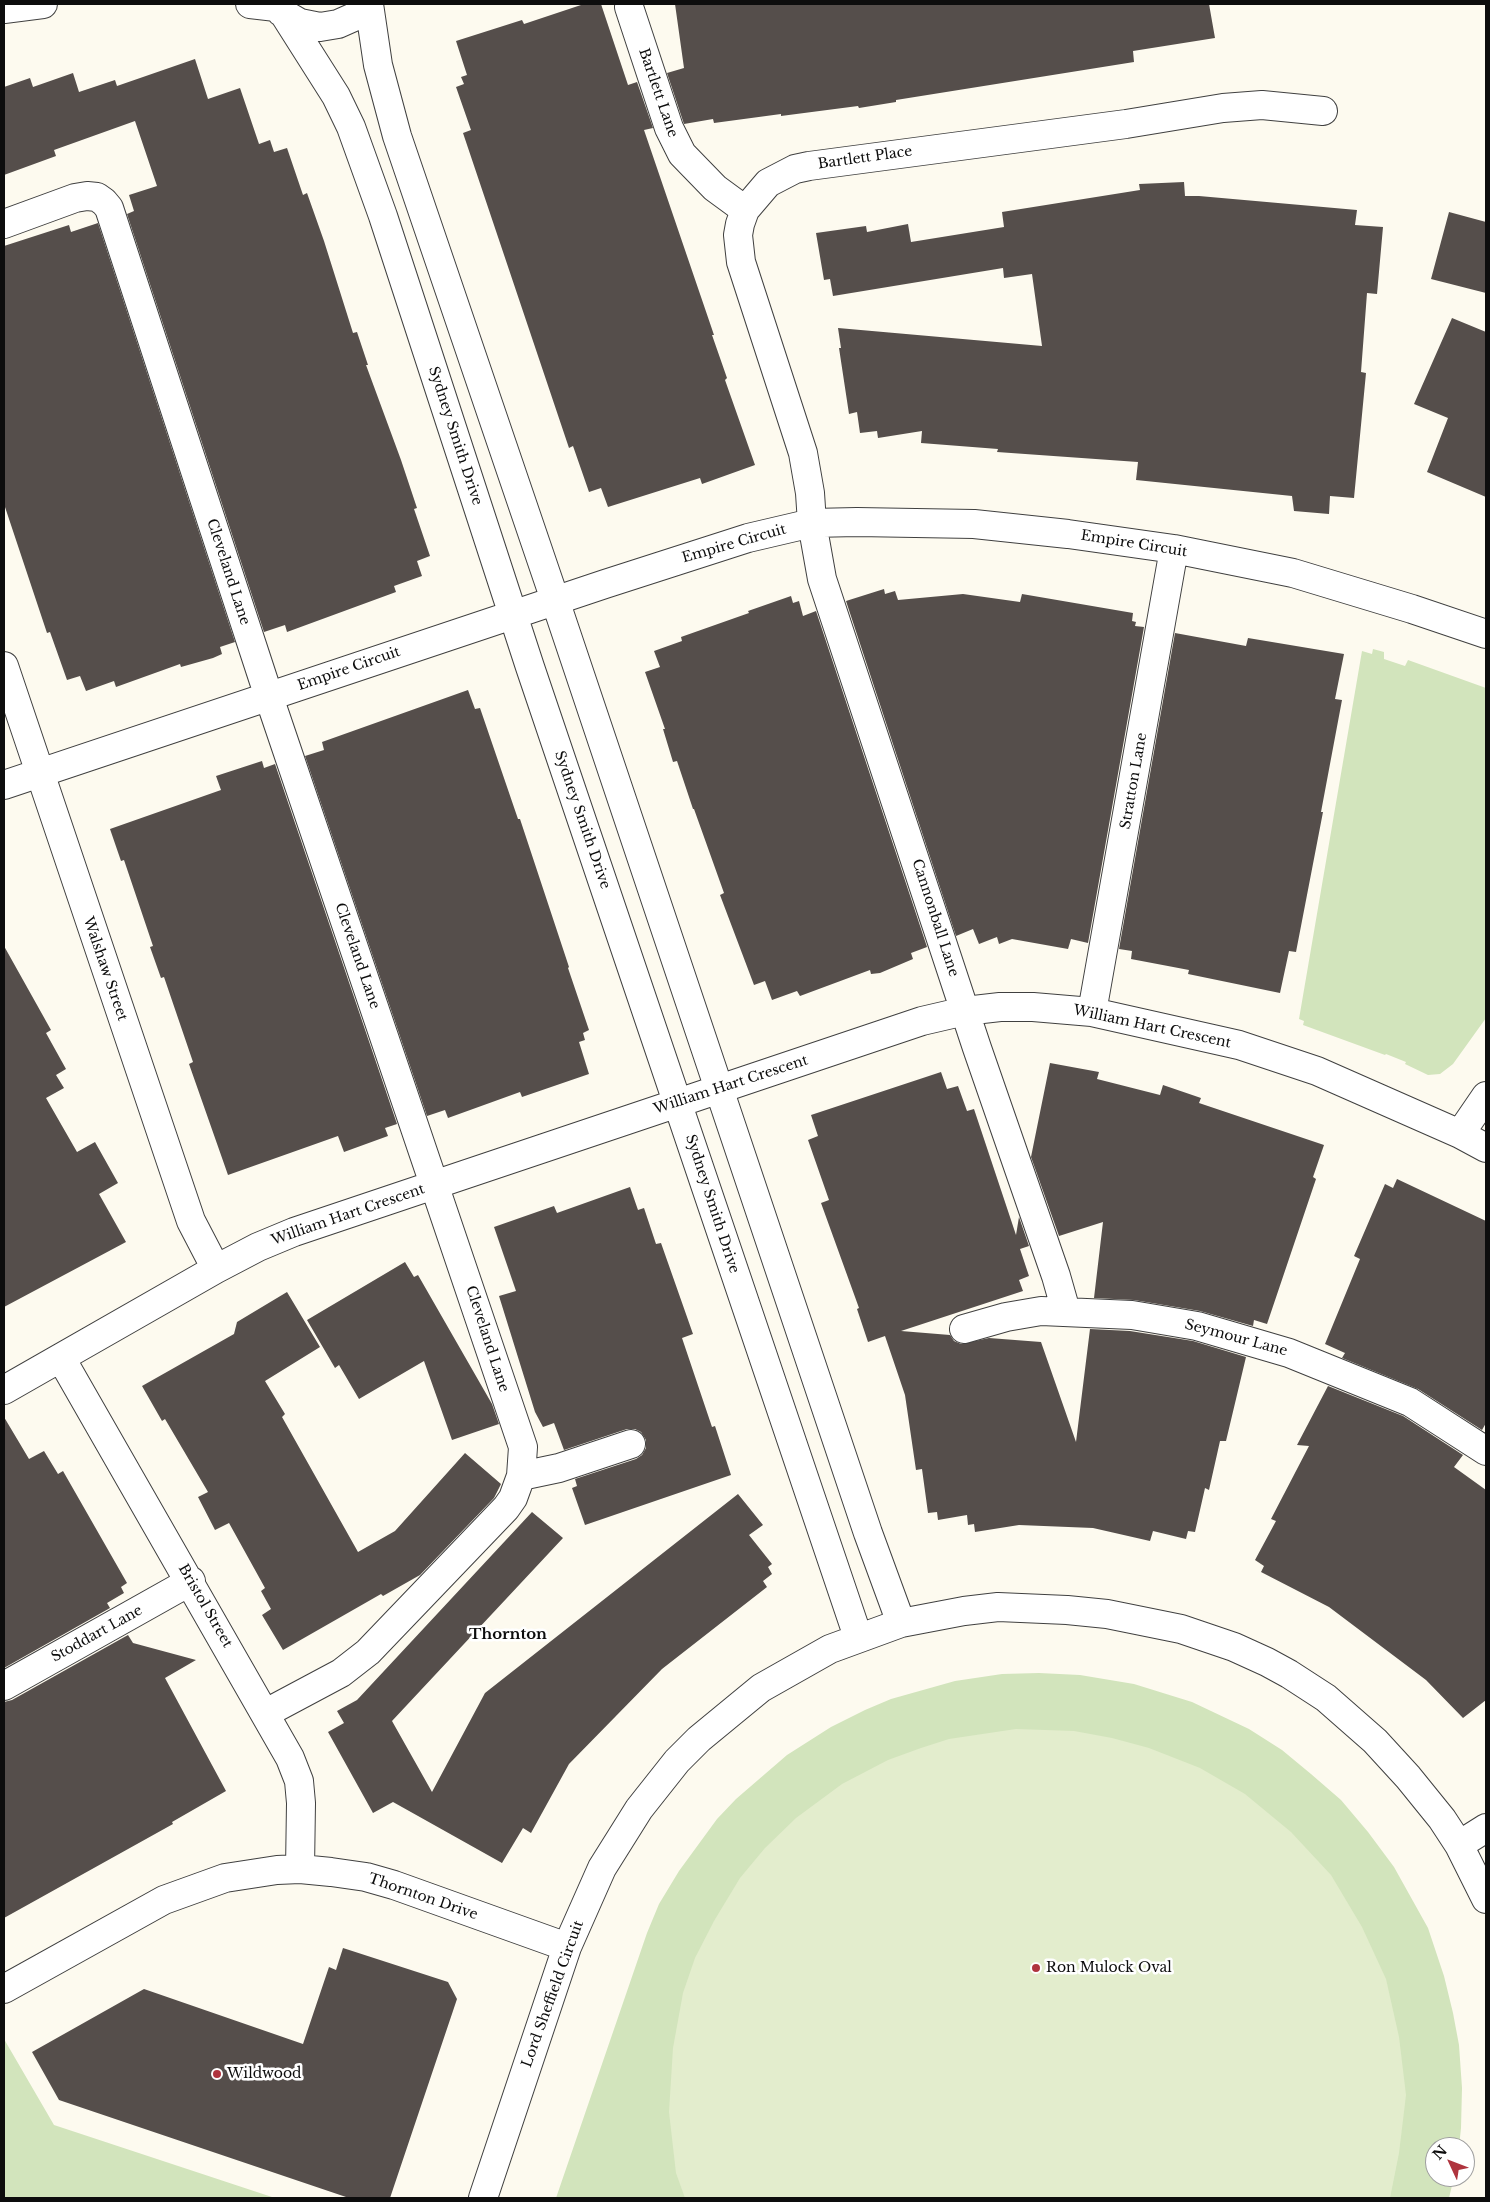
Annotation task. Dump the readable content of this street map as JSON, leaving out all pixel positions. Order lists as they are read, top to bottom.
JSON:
{
  "streets": {
    "street": [
      "Bartlett Lane",
      "Bartlett Place",
      "Sydney Smith Drive",
      "Empire Circuit",
      "Cleveland Lane",
      "Stratton Lane",
      "Cannonball Lane",
      "Walshaw Street",
      "William Hart Crescent",
      "Seymour Lane",
      "Bristol Street",
      "Stoddart Lane",
      "Thornton Drive",
      "Lord Sheffield Circuit"
    ]
  },
  "crossings": [
    ["Bartlett Lane", "Bartlett Place"],
    ["Bartlett Place", "Empire Circuit"],
    ["Bartlett Place", "Cannonball Lane"],
    ["Sydney Smith Drive", "Empire Circuit"],
    ["Sydney Smith Drive", "William Hart Crescent"],
    ["Sydney Smith Drive", "Lord Sheffield Circuit"],
    ["Empire Circuit", "Cleveland Lane"],
    ["Empire Circuit", "Stratton Lane"],
    ["Empire Circuit", "Cannonball Lane"],
    ["Empire Circuit", "Walshaw Street"],
    ["Cleveland Lane", "William Hart Crescent"],
    ["Cleveland Lane", "Bristol Street"],
    ["Stratton Lane", "William Hart Crescent"],
    ["Cannonball Lane", "William Hart Crescent"],
    ["Cannonball Lane", "Seymour Lane"],
    ["Walshaw Street", "William Hart Crescent"],
    ["William Hart Crescent", "Bristol Street"],
    ["Bristol Street", "Stoddart Lane"],
    ["Bristol Street", "Thornton Drive"],
    ["Thornton Drive", "Lord Sheffield Circuit"]
  ],
  "districts": ["Thornton"],
  "places": ["Ron Mulock Oval", "Wildwood"],
  "north": "top left"
}
